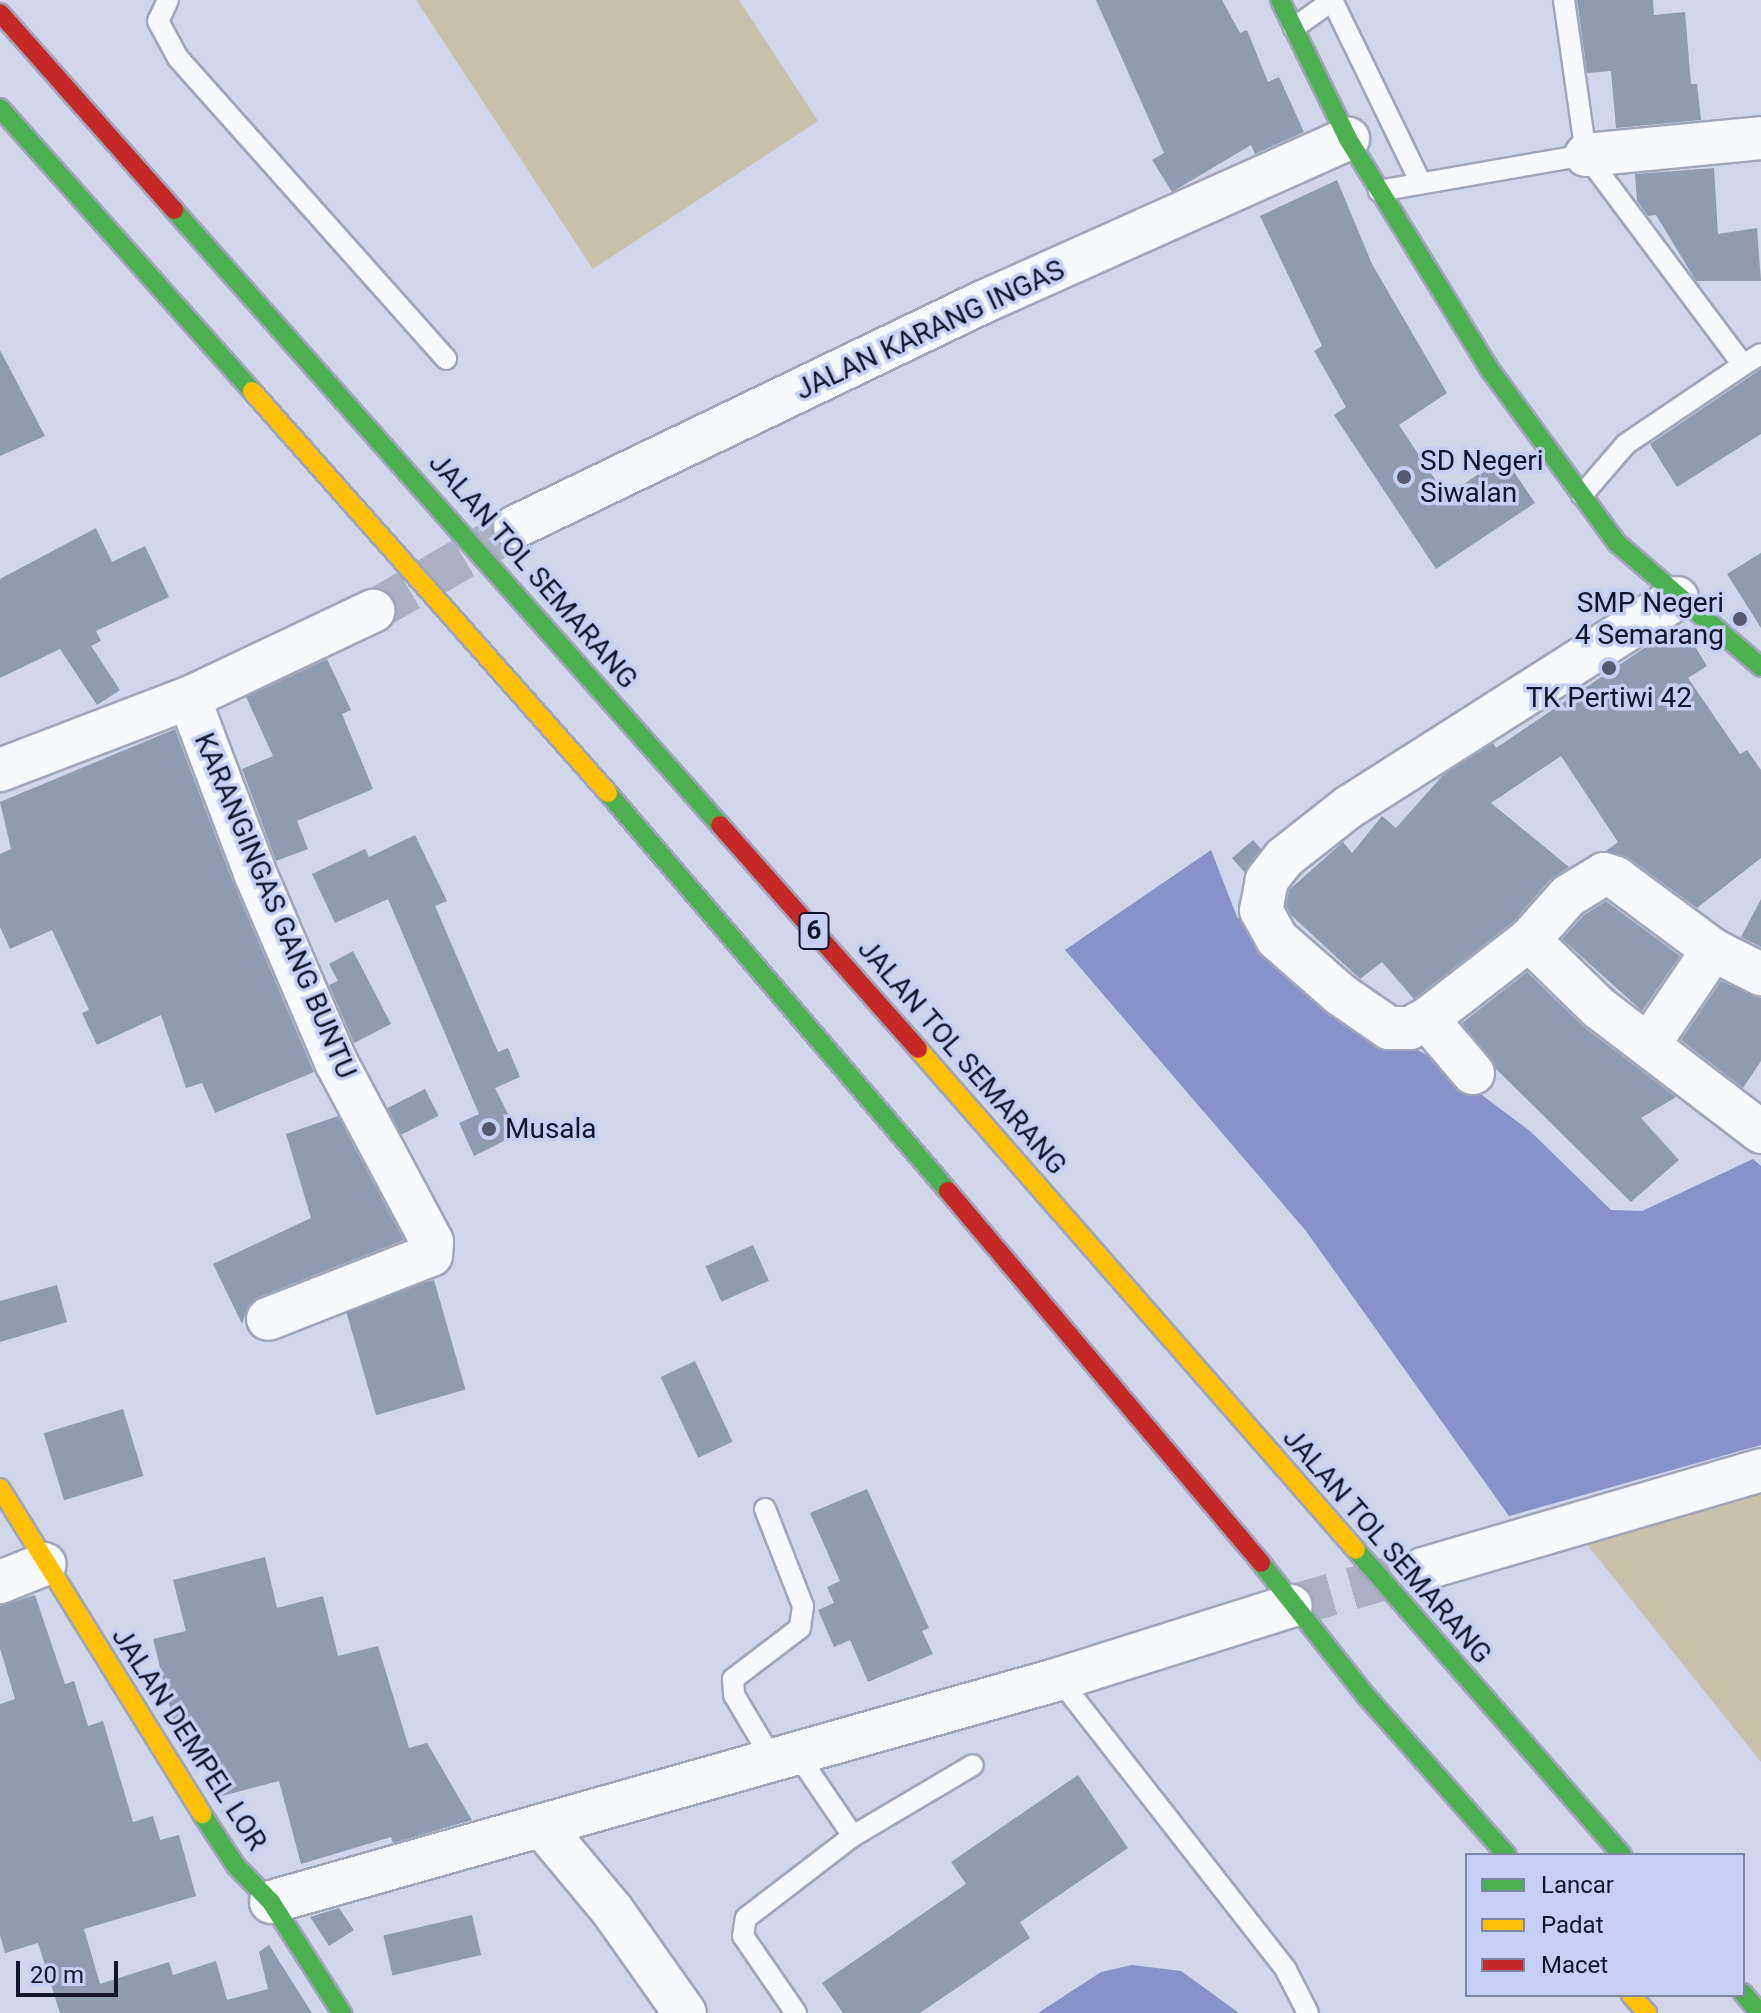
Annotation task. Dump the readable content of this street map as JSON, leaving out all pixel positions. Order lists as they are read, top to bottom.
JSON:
{
  "streets": {
    "main road": ["JALAN TOL SEMARANG", "6", "JALAN DEMPEL LOR"],
    "street": ["JALAN KARANG INGAS", "KARANGINGAS GANG BUNTU"]
  },
  "places": [
    "SD Negeri Siwalan",
    "SMP Negeri 4 Semarang",
    "TK Pertiwi 42",
    "Musala"
  ],
  "legend": ["Lancar", "Padat", "Macet"],
  "scale_bar": "20 m"
}
